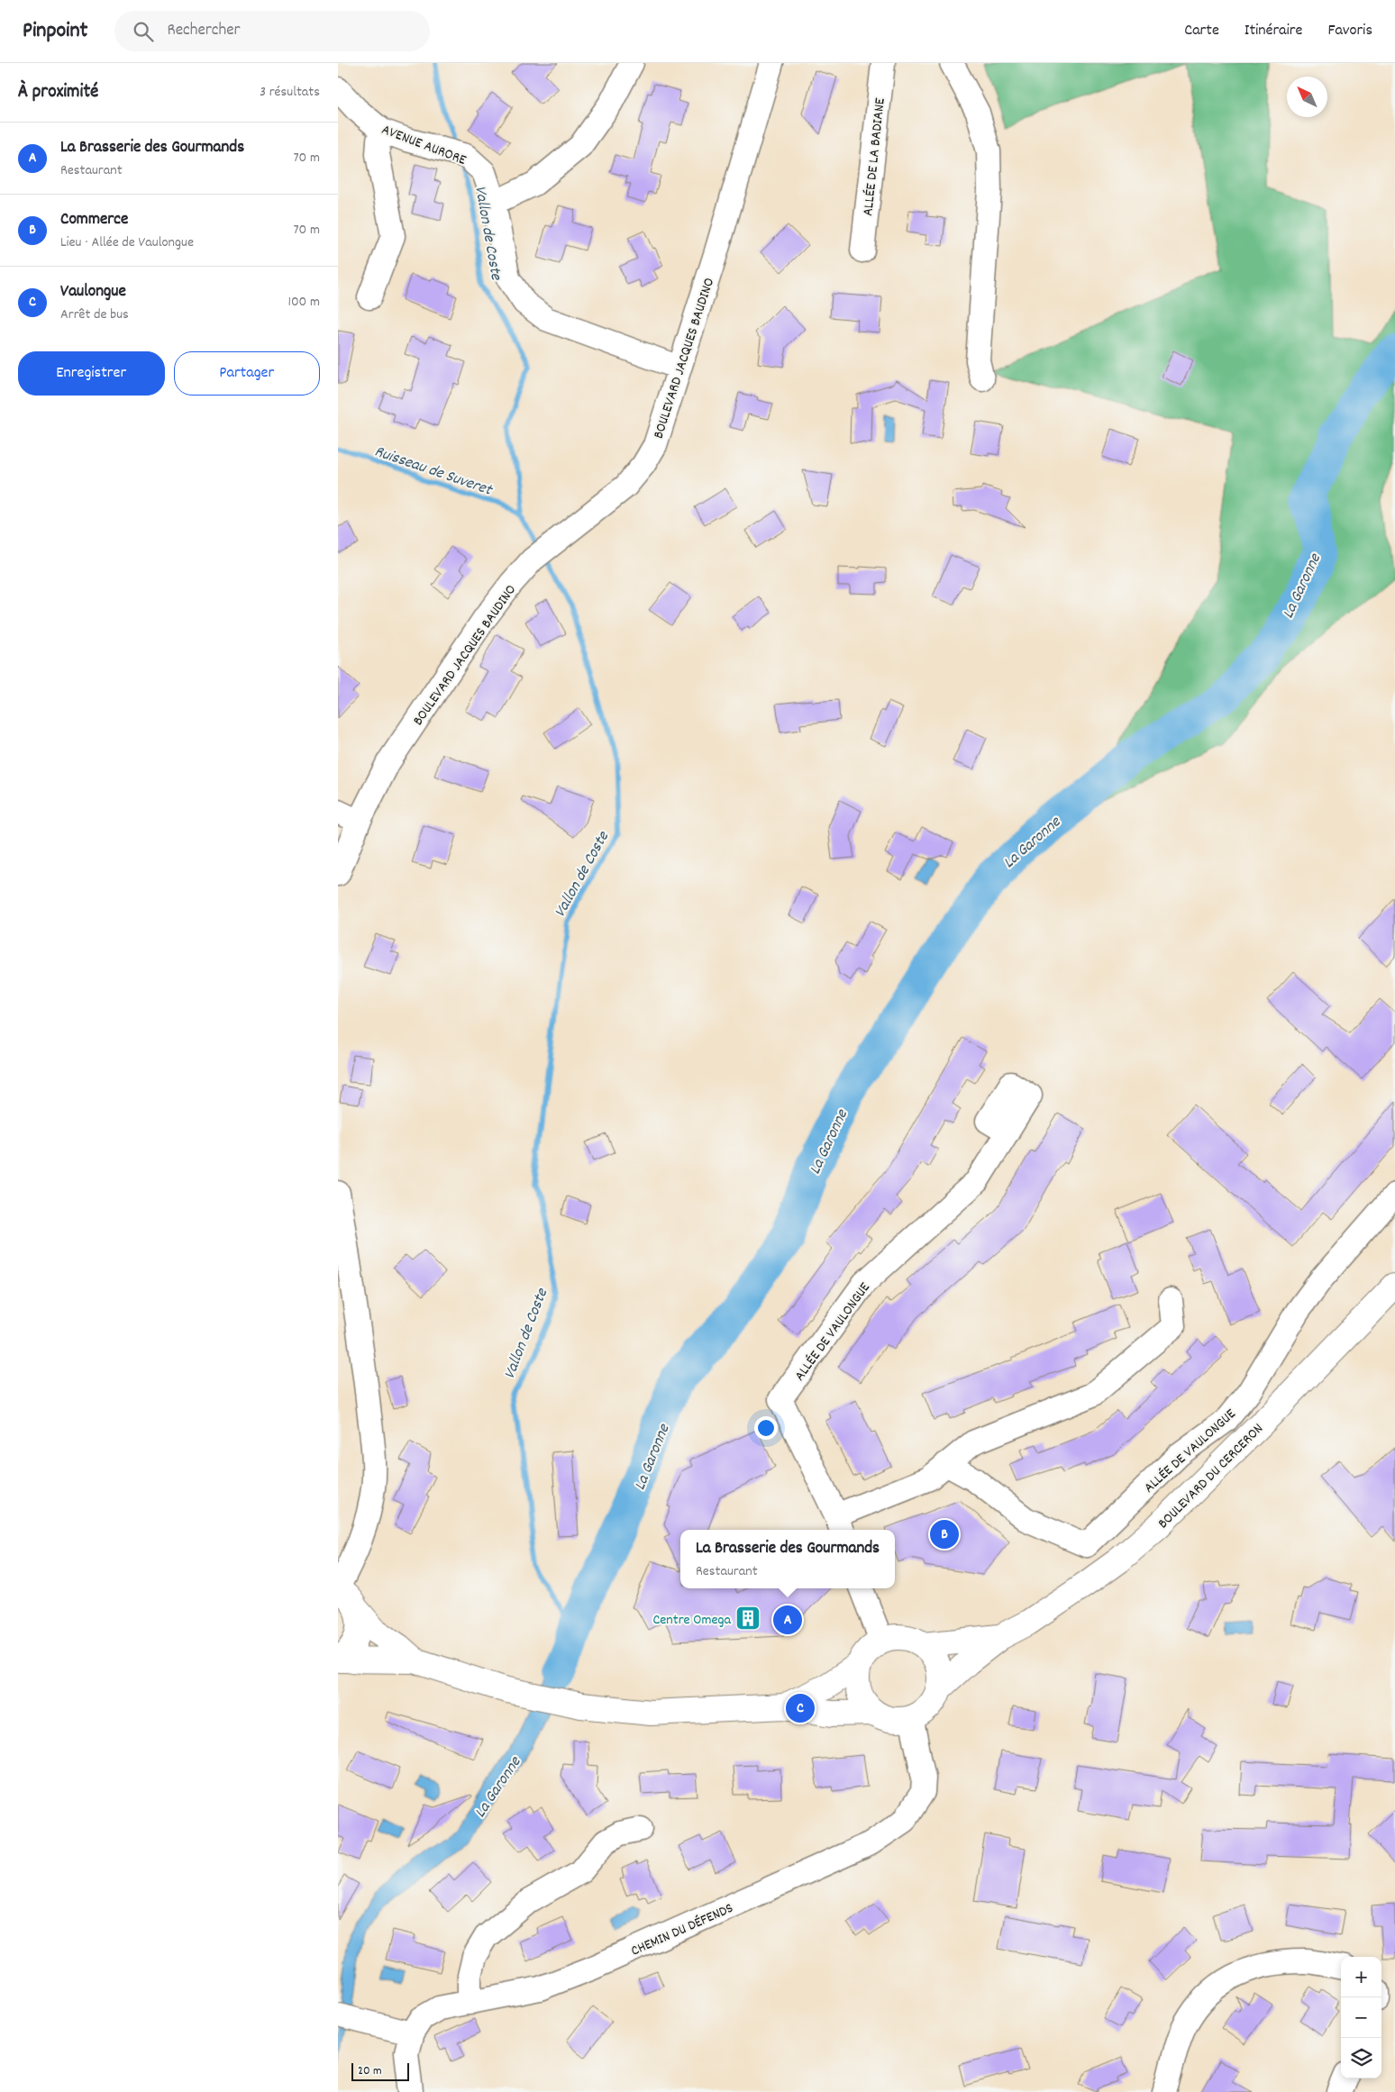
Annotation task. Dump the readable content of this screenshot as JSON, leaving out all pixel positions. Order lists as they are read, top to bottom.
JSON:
{
  "streets": {
    "main road": ["BOULEVARD DU CERCERON"],
    "street": [
      "AVENUE AURORE",
      "ALLÉE DE LA BADIANE",
      "BOULEVARD JACQUES BAUDINO",
      "ALLÉE DE VAULONGUE",
      "CHEMIN DU DÉFENDS"
    ]
  },
  "crossings": [
    ["AVENUE AURORE", "BOULEVARD JACQUES BAUDINO"],
    ["BOULEVARD DU CERCERON", "CHEMIN DU DÉFENDS"]
  ],
  "water": ["Vallon de Coste", "Ruisseau de Suveret", "La Garonne"],
  "places": {
    "building": ["Centre Omega"]
  },
  "scale_bar": "20 m",
  "north": "top left",
  "page": {
    "header": "Pinpoint",
    "search": "Rechercher",
    "nav": ["Carte", "Itinéraire", "Favoris"],
    "heading": ["À proximité", "3 résultats"],
    "list": [
      {
        "mark": "A",
        "name": "La Brasserie des Gourmands",
        "note": "Restaurant",
        "value": "70 m"
      },
      {
        "mark": "B",
        "name": "Commerce",
        "note": "Lieu · Allée de Vaulongue",
        "value": "70 m"
      },
      {
        "mark": "C",
        "name": "Vaulongue",
        "note": "Arrêt de bus",
        "value": "100 m"
      }
    ],
    "buttons": ["Enregistrer", "Partager"],
    "pins": ["B", "A", "C"],
    "popup": ["La Brasserie des Gourmands", "Restaurant"],
    "map_buttons": ["+", "−"],
    "scale": "20 m"
  }
}
